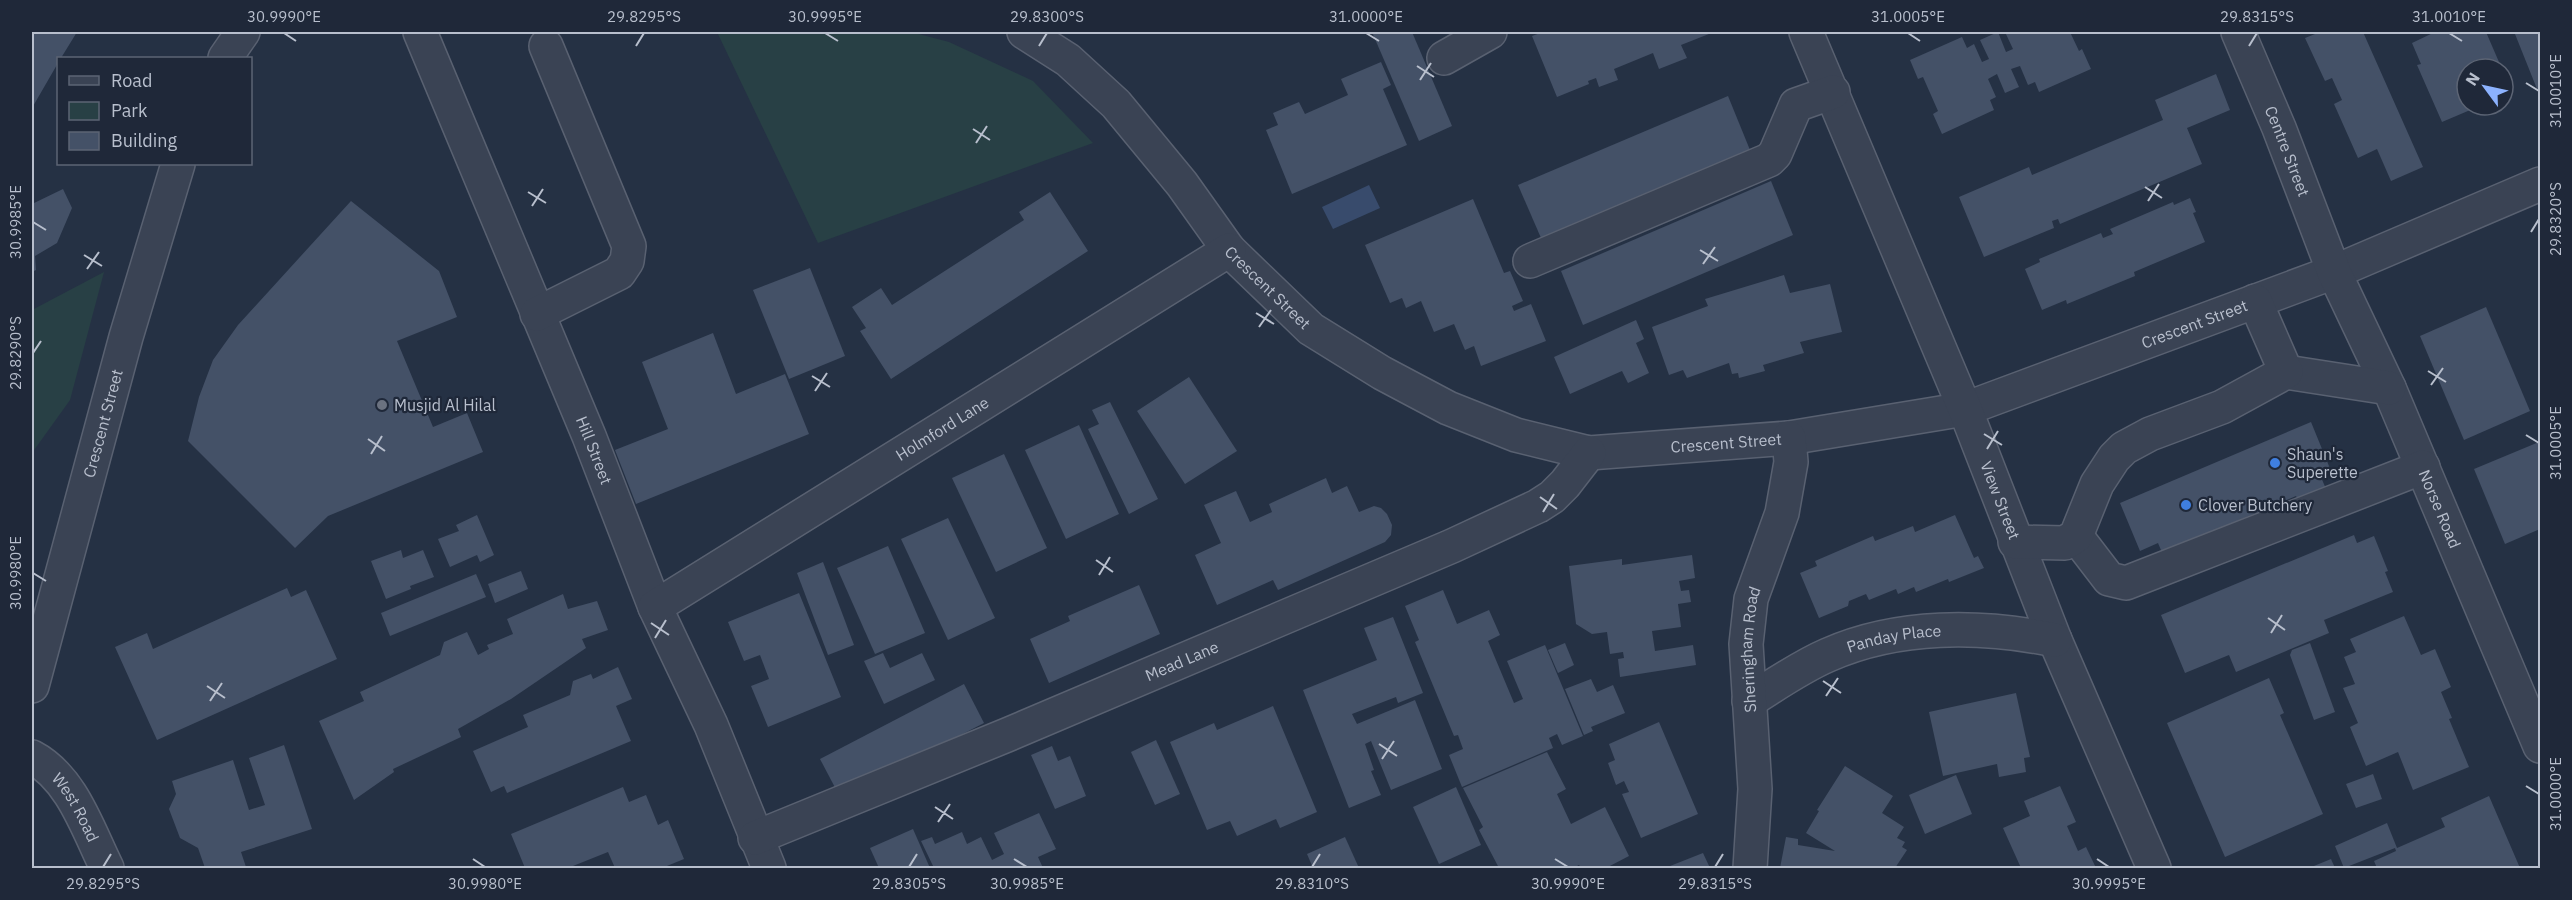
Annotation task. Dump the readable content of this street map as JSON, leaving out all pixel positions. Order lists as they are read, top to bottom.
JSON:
{
  "streets": {
    "street": [
      "Centre Street",
      "Crescent Street",
      "Holmford Lane",
      "Hill Street",
      "View Street",
      "Norse Road",
      "Panday Place",
      "Sheringham Road",
      "Mead Lane",
      "West Road"
    ]
  },
  "crossings": [
    ["Centre Street", "Crescent Street"],
    ["Centre Street", "Norse Road"],
    ["Crescent Street", "Holmford Lane"],
    ["Crescent Street", "View Street"],
    ["Crescent Street", "Norse Road"],
    ["Crescent Street", "Sheringham Road"],
    ["Crescent Street", "Mead Lane"],
    ["Holmford Lane", "Hill Street"],
    ["Hill Street", "Mead Lane"],
    ["View Street", "Panday Place"],
    ["Panday Place", "Sheringham Road"]
  ],
  "places": ["Musjid Al Hilal", "Shaun's Superette", "Clover Butchery"],
  "legend": ["Road", "Park", "Building"],
  "north": "top left",
  "coordinates": [
    "30.9990°E",
    "29.8295°S",
    "30.9995°E",
    "29.8300°S",
    "31.0000°E",
    "31.0005°E",
    "29.8315°S",
    "31.0010°E",
    "29.8320°S",
    "30.9985°E",
    "29.8290°S",
    "30.9980°E",
    "29.8305°S",
    "29.8310°S"
  ]
}
